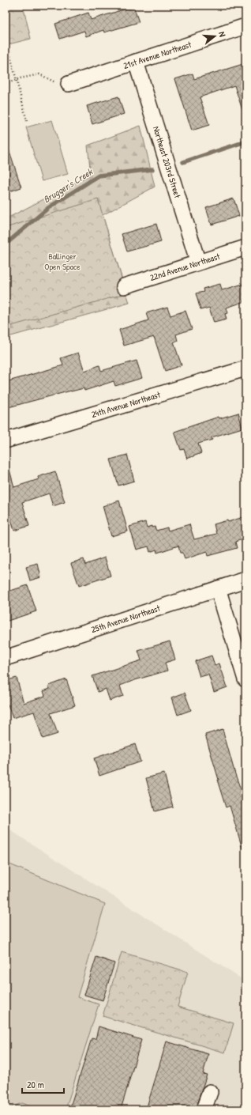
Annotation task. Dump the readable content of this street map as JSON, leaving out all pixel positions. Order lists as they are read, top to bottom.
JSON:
{
  "streets": {
    "street": [
      "21st Avenue Northeast",
      "Northeast 203rd Street",
      "22nd Avenue Northeast",
      "24th Avenue Northeast",
      "25th Avenue Northeast"
    ]
  },
  "crossings": [
    ["21st Avenue Northeast", "Northeast 203rd Street"],
    ["Northeast 203rd Street", "22nd Avenue Northeast"]
  ],
  "water": ["Brugger's Creek"],
  "parks": ["Ballinger Open Space"],
  "scale_bar": "20 m",
  "north": "right"
}
